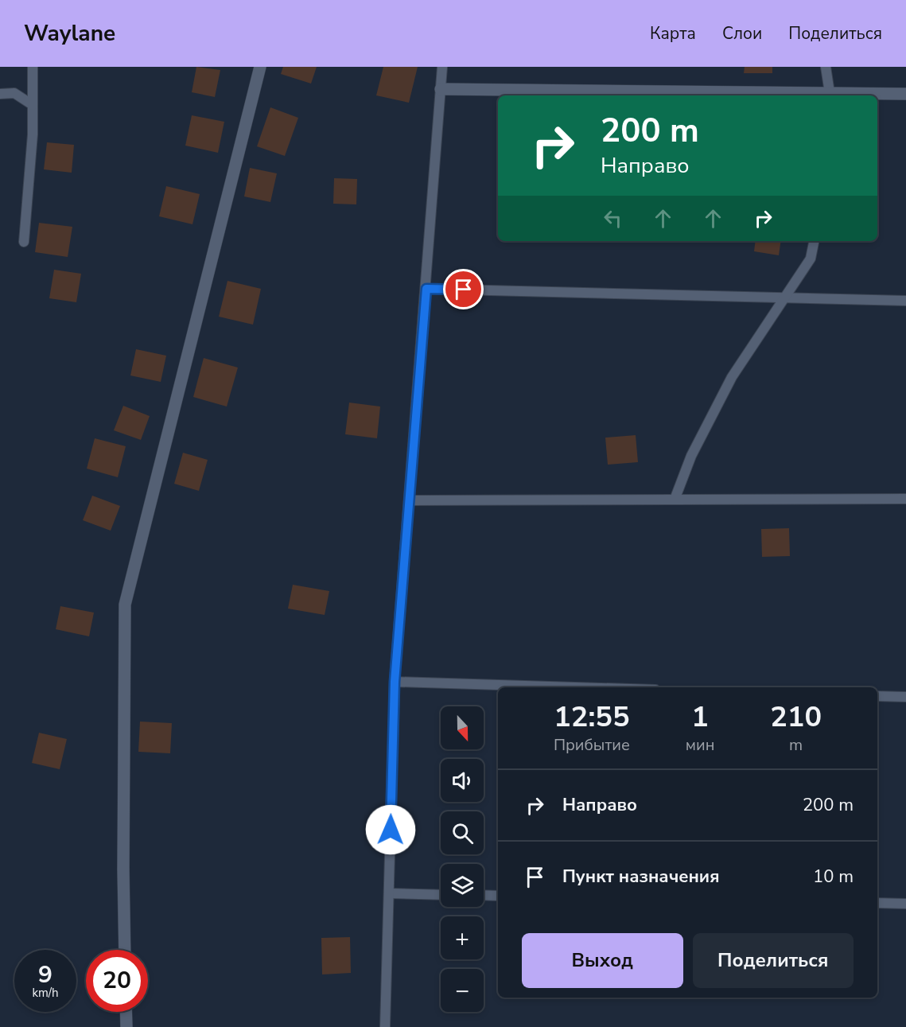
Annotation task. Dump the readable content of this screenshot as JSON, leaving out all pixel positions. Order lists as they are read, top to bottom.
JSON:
{
  "north": "bottom",
  "page": {
    "header": "Waylane",
    "nav": ["Карта", "Слои", "Поделиться"],
    "turn": ["200 m", "Направо"],
    "eta": [
      "12:55",
      "Прибытие",
      "1",
      "мин",
      "210",
      "m"
    ],
    "map_buttons": ["+", "−"],
    "list": [
      {
        "name": "Направо",
        "value": "200 m"
      },
      {
        "name": "Пункт назначения",
        "value": "10 m"
      }
    ],
    "buttons": ["Выход", "Поделиться"],
    "speed": "9 km/h",
    "limit": "20"
  }
}
